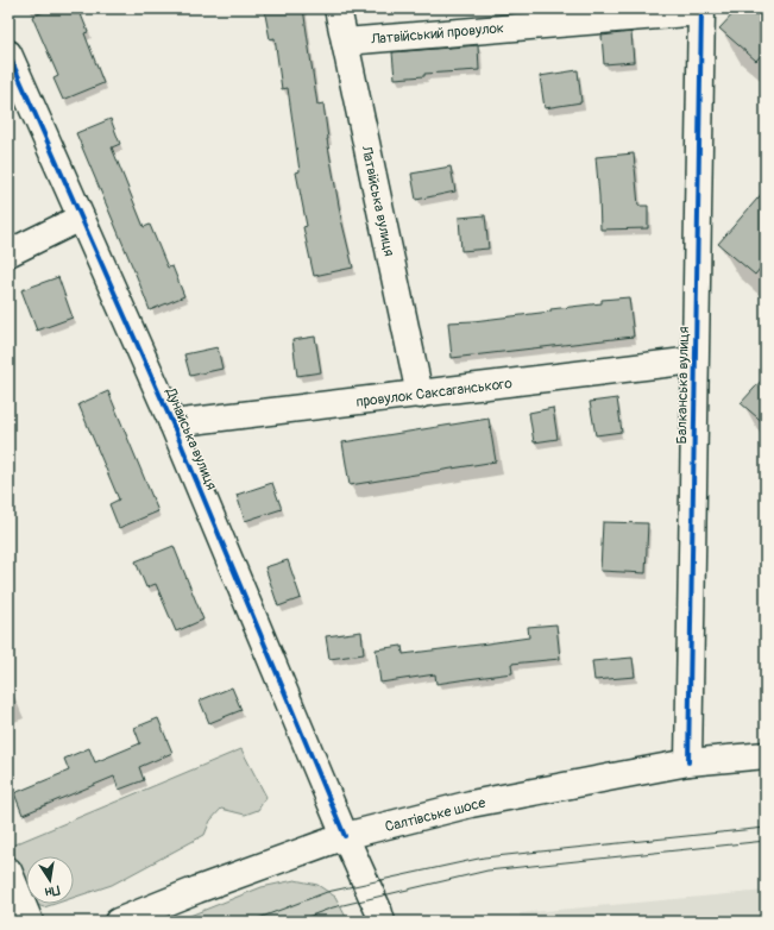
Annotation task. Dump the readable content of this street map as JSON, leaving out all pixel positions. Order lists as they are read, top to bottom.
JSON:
{
  "streets": {
    "street": [
      "Латвійський провулок",
      "Латвійська вулиця",
      "Балканська вулиця",
      "провулок Саксаганського",
      "Дунайська вулиця",
      "Салтівське шосе"
    ]
  },
  "crossings": [
    ["Латвійський провулок", "Латвійська вулиця"],
    ["Латвійський провулок", "Балканська вулиця"],
    ["Латвійська вулиця", "провулок Саксаганського"],
    ["Балканська вулиця", "провулок Саксаганського"],
    ["Балканська вулиця", "Салтівське шосе"],
    ["провулок Саксаганського", "Дунайська вулиця"],
    ["Дунайська вулиця", "Салтівське шосе"]
  ],
  "north": "bottom"
}
